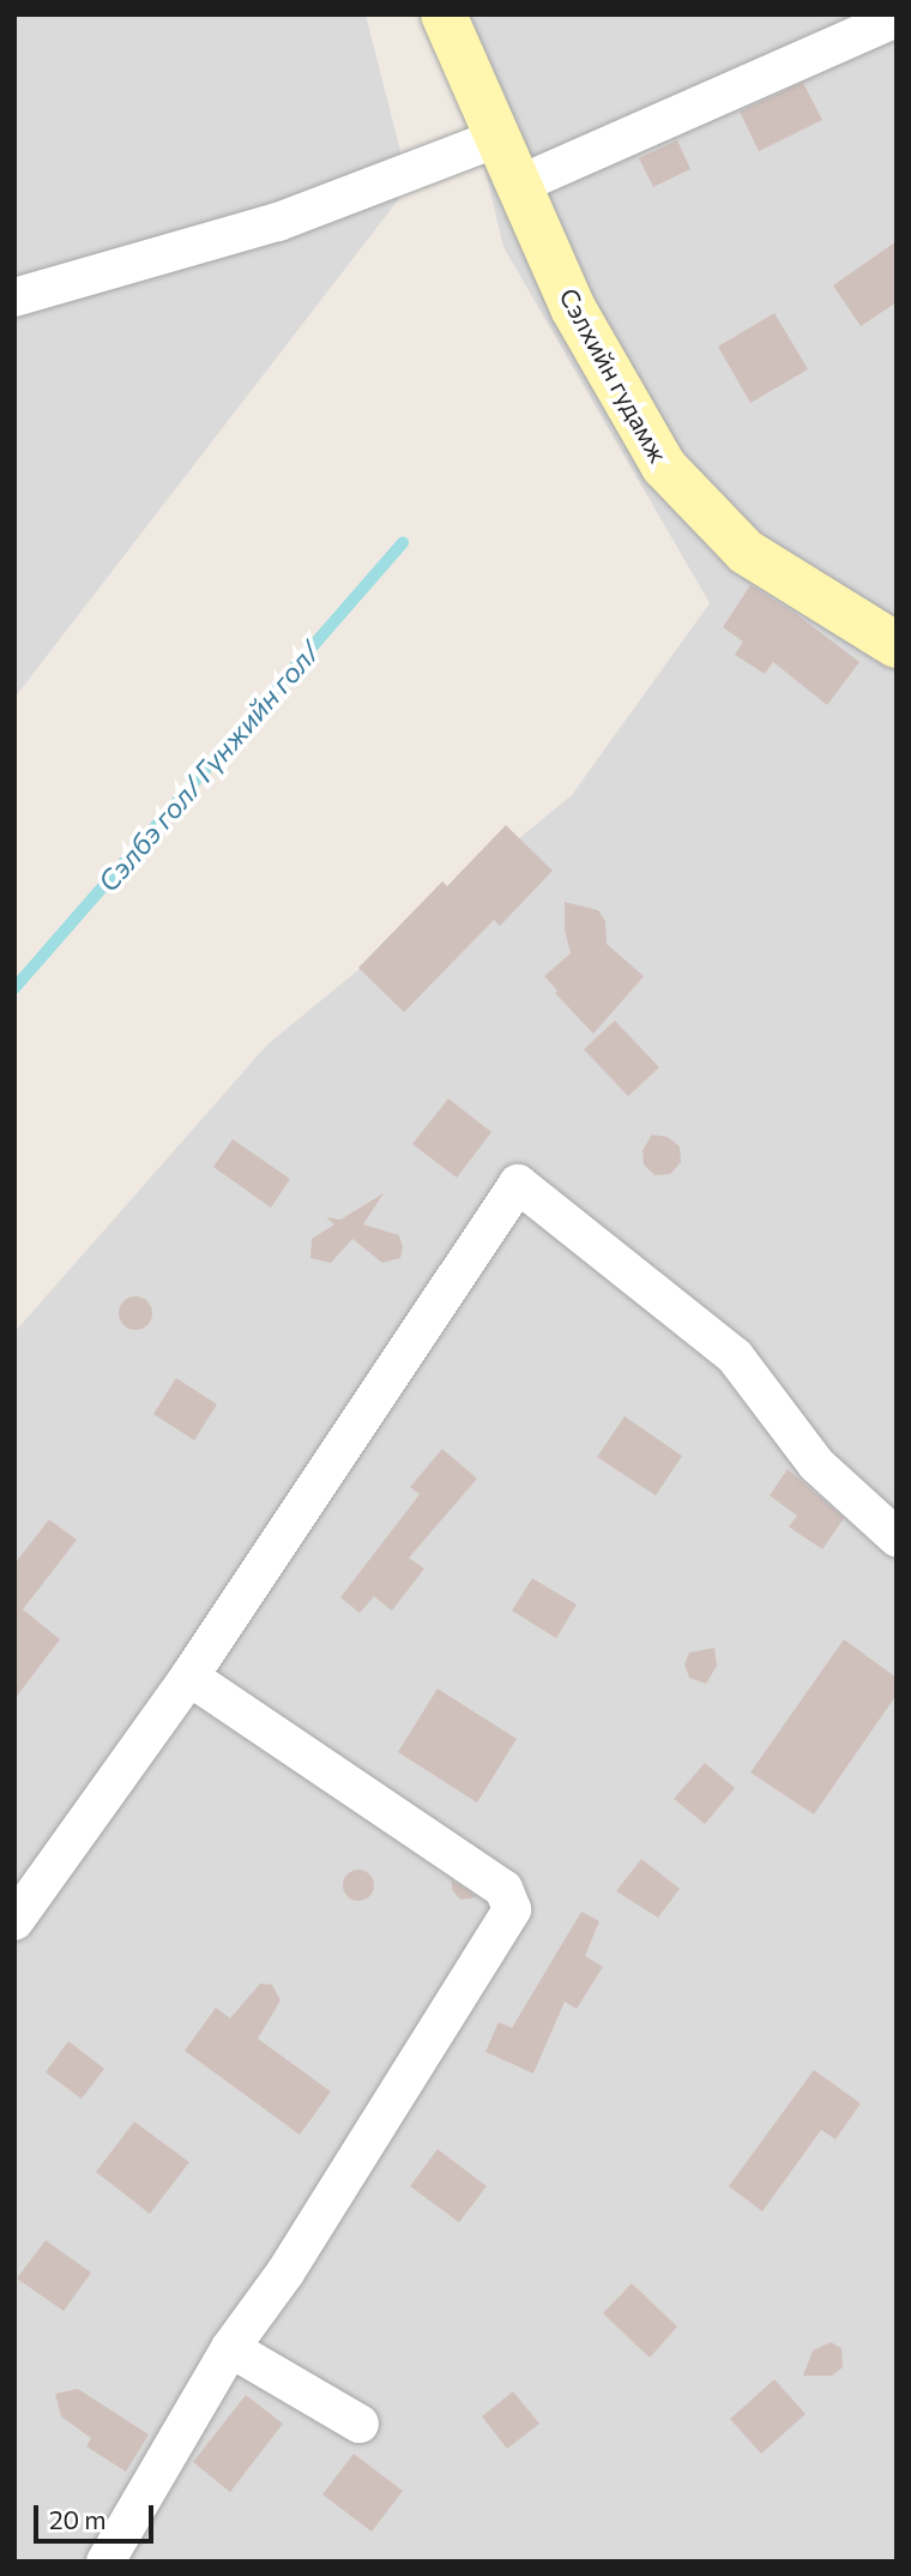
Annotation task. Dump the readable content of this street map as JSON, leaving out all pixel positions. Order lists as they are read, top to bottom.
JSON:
{
  "streets": {
    "main road": ["Сэлхийн гудамж"]
  },
  "water": ["Сэлбэ гол/ Гүнжийн гол/"],
  "scale_bar": "20 m"
}
